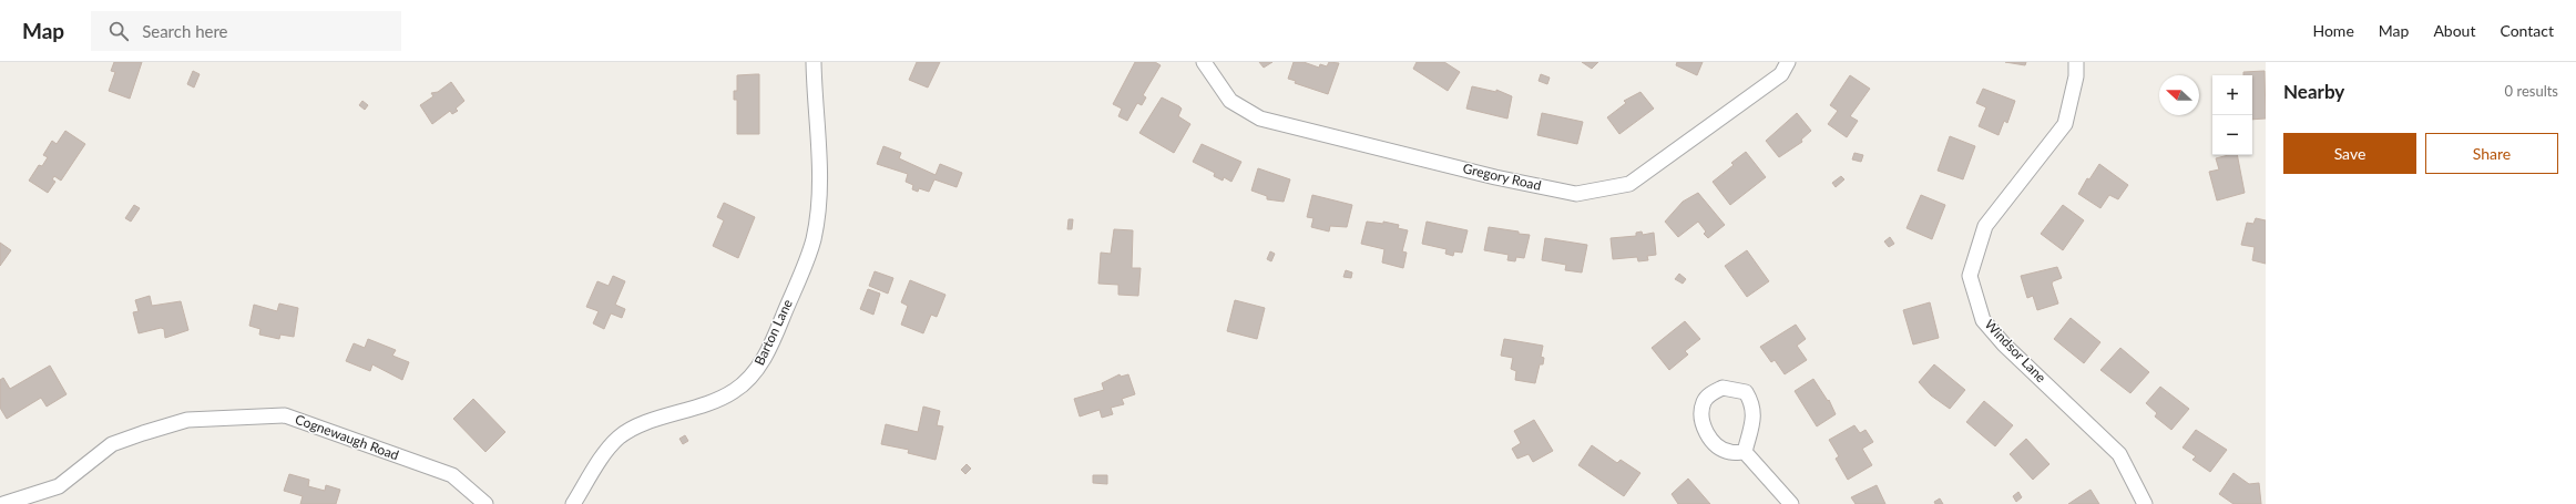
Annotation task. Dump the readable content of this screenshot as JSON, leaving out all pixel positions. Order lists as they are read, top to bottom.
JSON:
{
  "streets": {
    "street": [
      "Gregory Road",
      "Barton Lane",
      "Windsor Lane",
      "Cognewaugh Road"
    ]
  },
  "north": "left",
  "page": {
    "header": "Map",
    "search": "Search here",
    "nav": [
      "Home",
      "Map",
      "About",
      "Contact"
    ],
    "heading": ["Nearby", "0 results"],
    "map_buttons": ["+", "−"],
    "buttons": ["Save", "Share"]
  }
}
